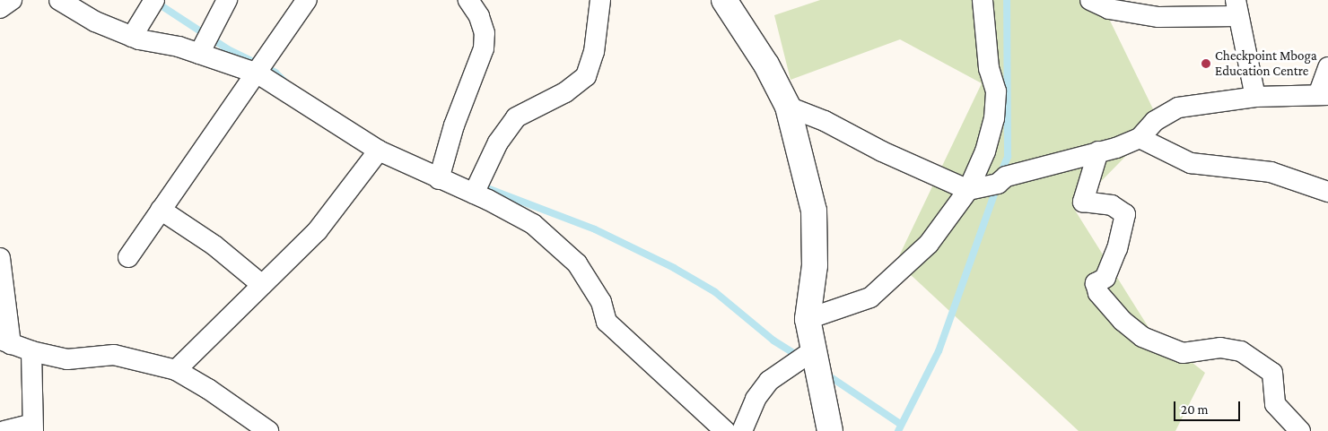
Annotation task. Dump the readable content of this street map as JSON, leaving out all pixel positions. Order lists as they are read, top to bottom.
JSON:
{
  "places": ["Checkpoint Mboga Education Centre"],
  "scale_bar": "20 m"
}
